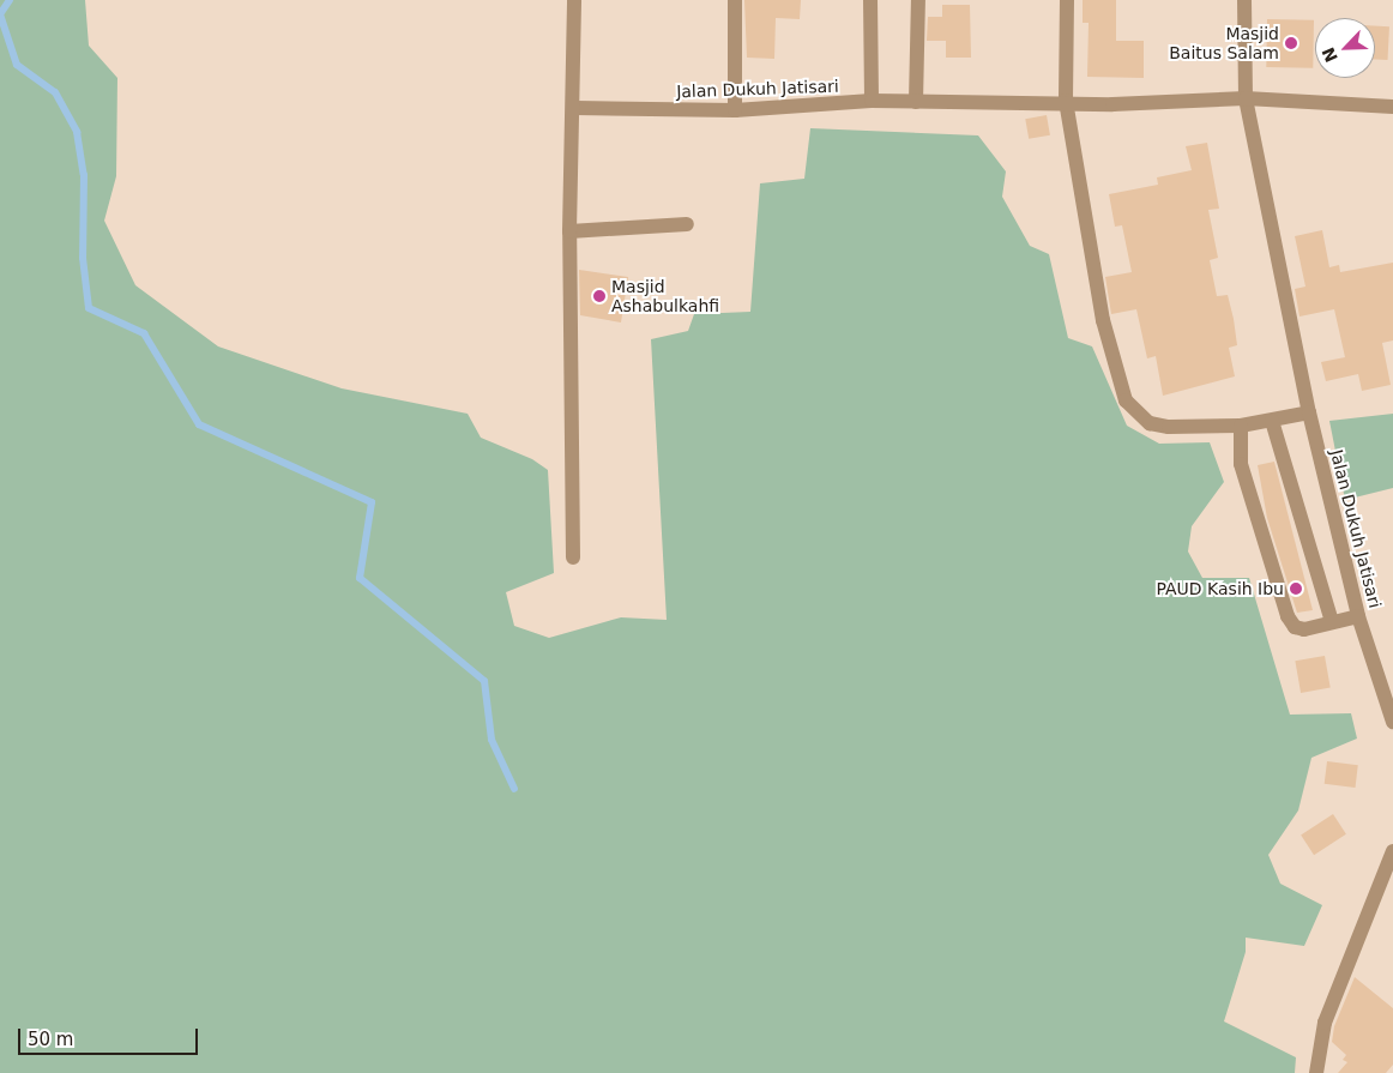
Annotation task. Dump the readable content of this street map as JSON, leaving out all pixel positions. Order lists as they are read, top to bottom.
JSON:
{
  "streets": {
    "street": ["Jalan Dukuh Jatisari"]
  },
  "places": ["Masjid Baitus Salam", "Masjid Ashabulkahfi", "PAUD Kasih Ibu"],
  "scale_bar": "50 m",
  "north": "bottom left"
}
